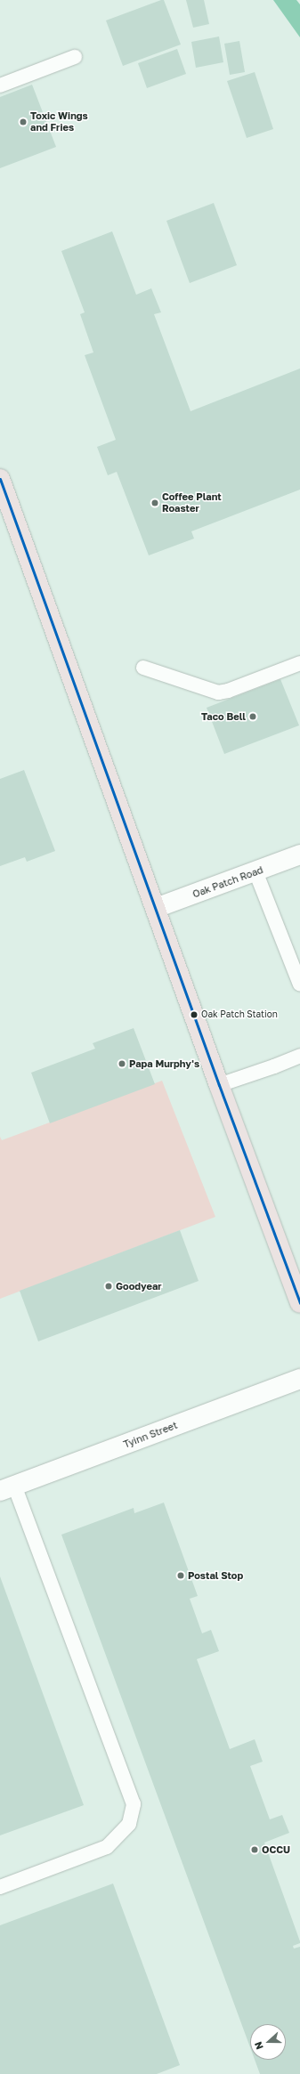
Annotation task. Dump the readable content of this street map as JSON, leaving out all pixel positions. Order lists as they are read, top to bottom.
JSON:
{
  "streets": {
    "street": ["Oak Patch Road", "Tyinn Street"]
  },
  "places": [
    "Toxic Wings and Fries",
    "Coffee Plant Roaster",
    "Taco Bell",
    "Oak Patch Station",
    "Papa Murphy's",
    "Goodyear",
    "Postal Stop",
    "OCCU"
  ],
  "north": "left"
}
